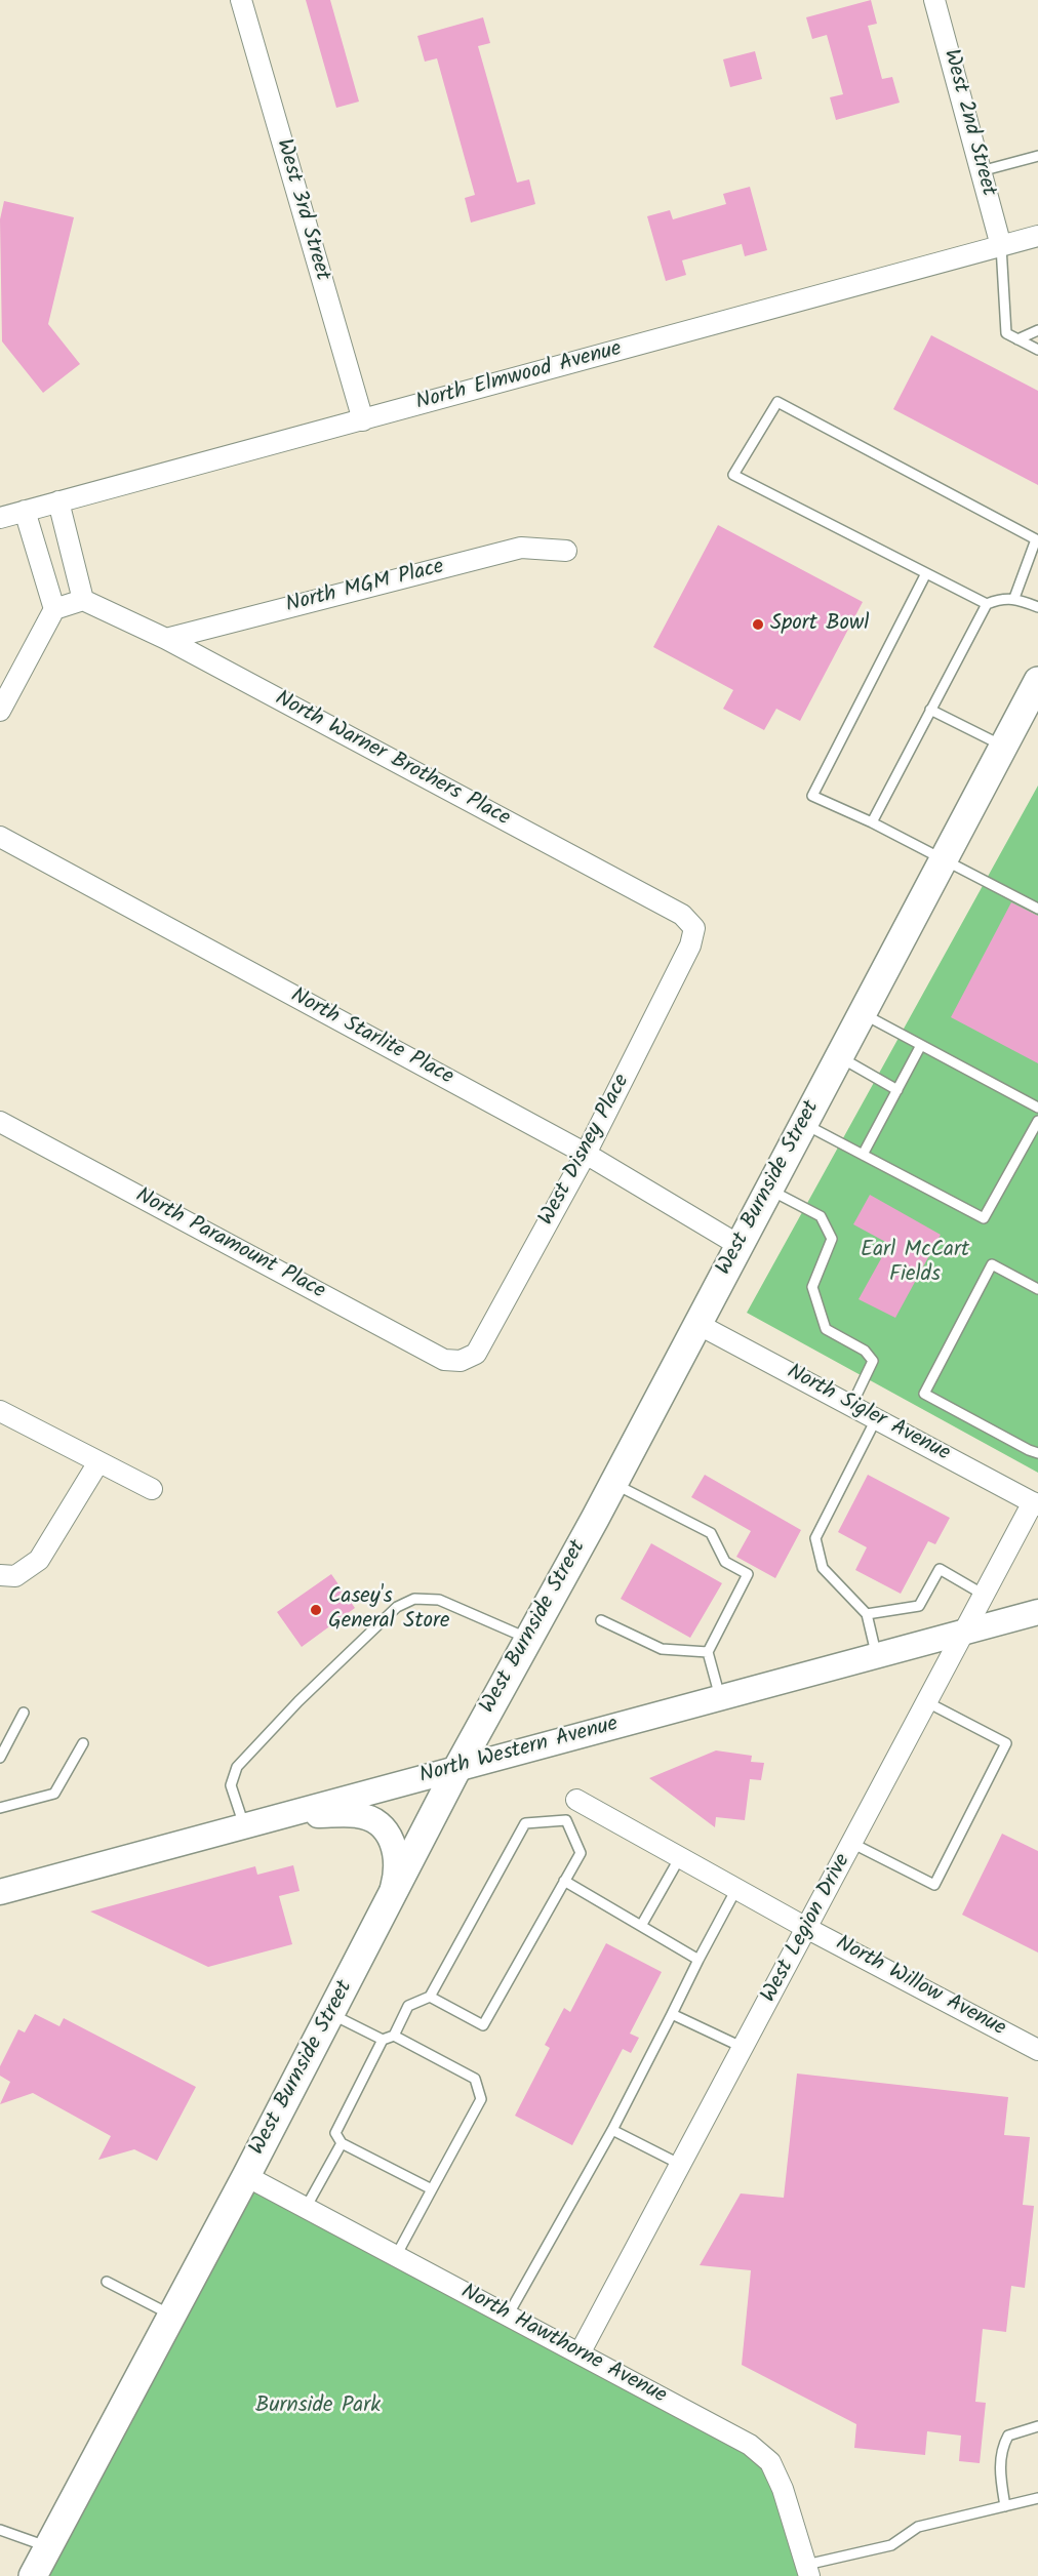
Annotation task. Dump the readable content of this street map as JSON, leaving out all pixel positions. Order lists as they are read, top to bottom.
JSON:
{
  "streets": {
    "main road": ["West Burnside Street"],
    "street": [
      "West 2nd Street",
      "West 3rd Street",
      "North Elmwood Avenue",
      "North MGM Place",
      "North Warner Brothers Place",
      "North Starlite Place",
      "West Disney Place",
      "North Paramount Place",
      "North Sigler Avenue",
      "North Western Avenue",
      "West Legion Drive",
      "North Willow Avenue",
      "North Hawthorne Avenue"
    ]
  },
  "crossings": [
    ["West 2nd Street", "North Elmwood Avenue"],
    ["West 3rd Street", "North Elmwood Avenue"],
    ["North MGM Place", "North Warner Brothers Place"],
    ["North Warner Brothers Place", "West Disney Place"],
    ["North Starlite Place", "West Disney Place"],
    ["North Starlite Place", "West Burnside Street"],
    ["West Disney Place", "North Paramount Place"],
    ["West Burnside Street", "North Sigler Avenue"],
    ["West Burnside Street", "North Western Avenue"],
    ["West Burnside Street", "North Hawthorne Avenue"],
    ["North Sigler Avenue", "West Legion Drive"],
    ["North Western Avenue", "West Legion Drive"],
    ["West Legion Drive", "North Willow Avenue"],
    ["West Legion Drive", "North Hawthorne Avenue"]
  ],
  "parks": ["Earl McCart Fields", "Burnside Park"],
  "places": ["Sport Bowl", "Casey's General Store"]
}
